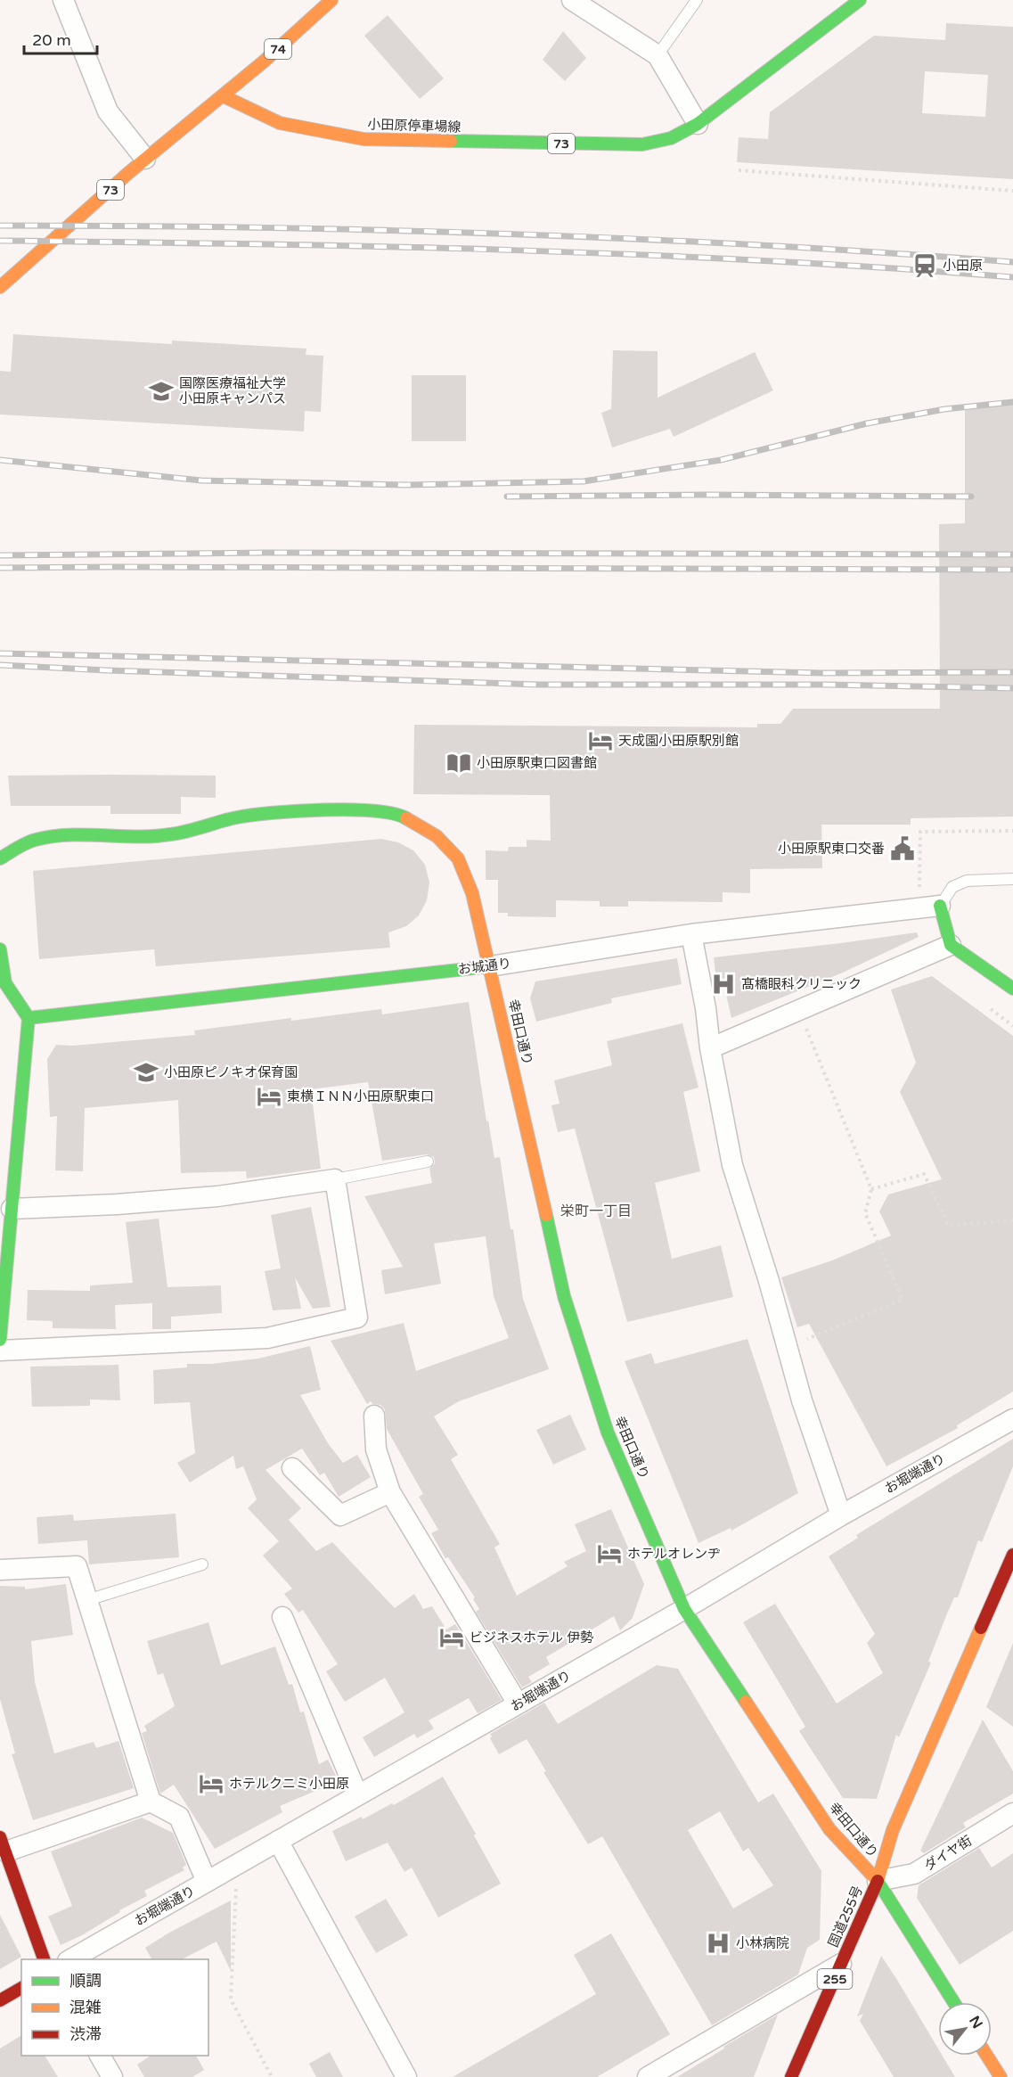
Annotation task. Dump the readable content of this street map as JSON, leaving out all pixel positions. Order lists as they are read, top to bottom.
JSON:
{
  "streets": {
    "main road": [
      "74",
      "小田原停車場線",
      "73",
      "お城通り",
      "幸田口通り",
      "国道255号",
      "255"
    ],
    "street": ["お堀端通り", "ダイヤ街"]
  },
  "crossings": [
    ["74", "小田原停車場線"],
    ["74", "73"],
    ["小田原停車場線", "73"],
    ["お城通り", "幸田口通り"],
    ["幸田口通り", "お堀端通り"],
    ["幸田口通り", "ダイヤ街"],
    ["幸田口通り", "国道255号"],
    ["ダイヤ街", "国道255号"]
  ],
  "districts": ["栄町一丁目"],
  "places": {
    "station": ["小田原"],
    "school or university": ["国際医療福祉大学 小田原キャンパス", "小田原ピノキオ保育園"],
    "hotel": [
      "天成園小田原駅別館",
      "東横ＩＮＮ小田原駅東口",
      "ホテルオレンヂ",
      "ビジネスホテル 伊勢",
      "ホテルクニミ小田原"
    ],
    "library": ["小田原駅東口図書館"],
    "public building": ["小田原駅東口交番"],
    "hospital": ["髙橋眼科クリニック", "小林病院"]
  },
  "legend": ["順調", "混雑", "渋滞"],
  "scale_bar": "20 m",
  "north": "top right"
}
